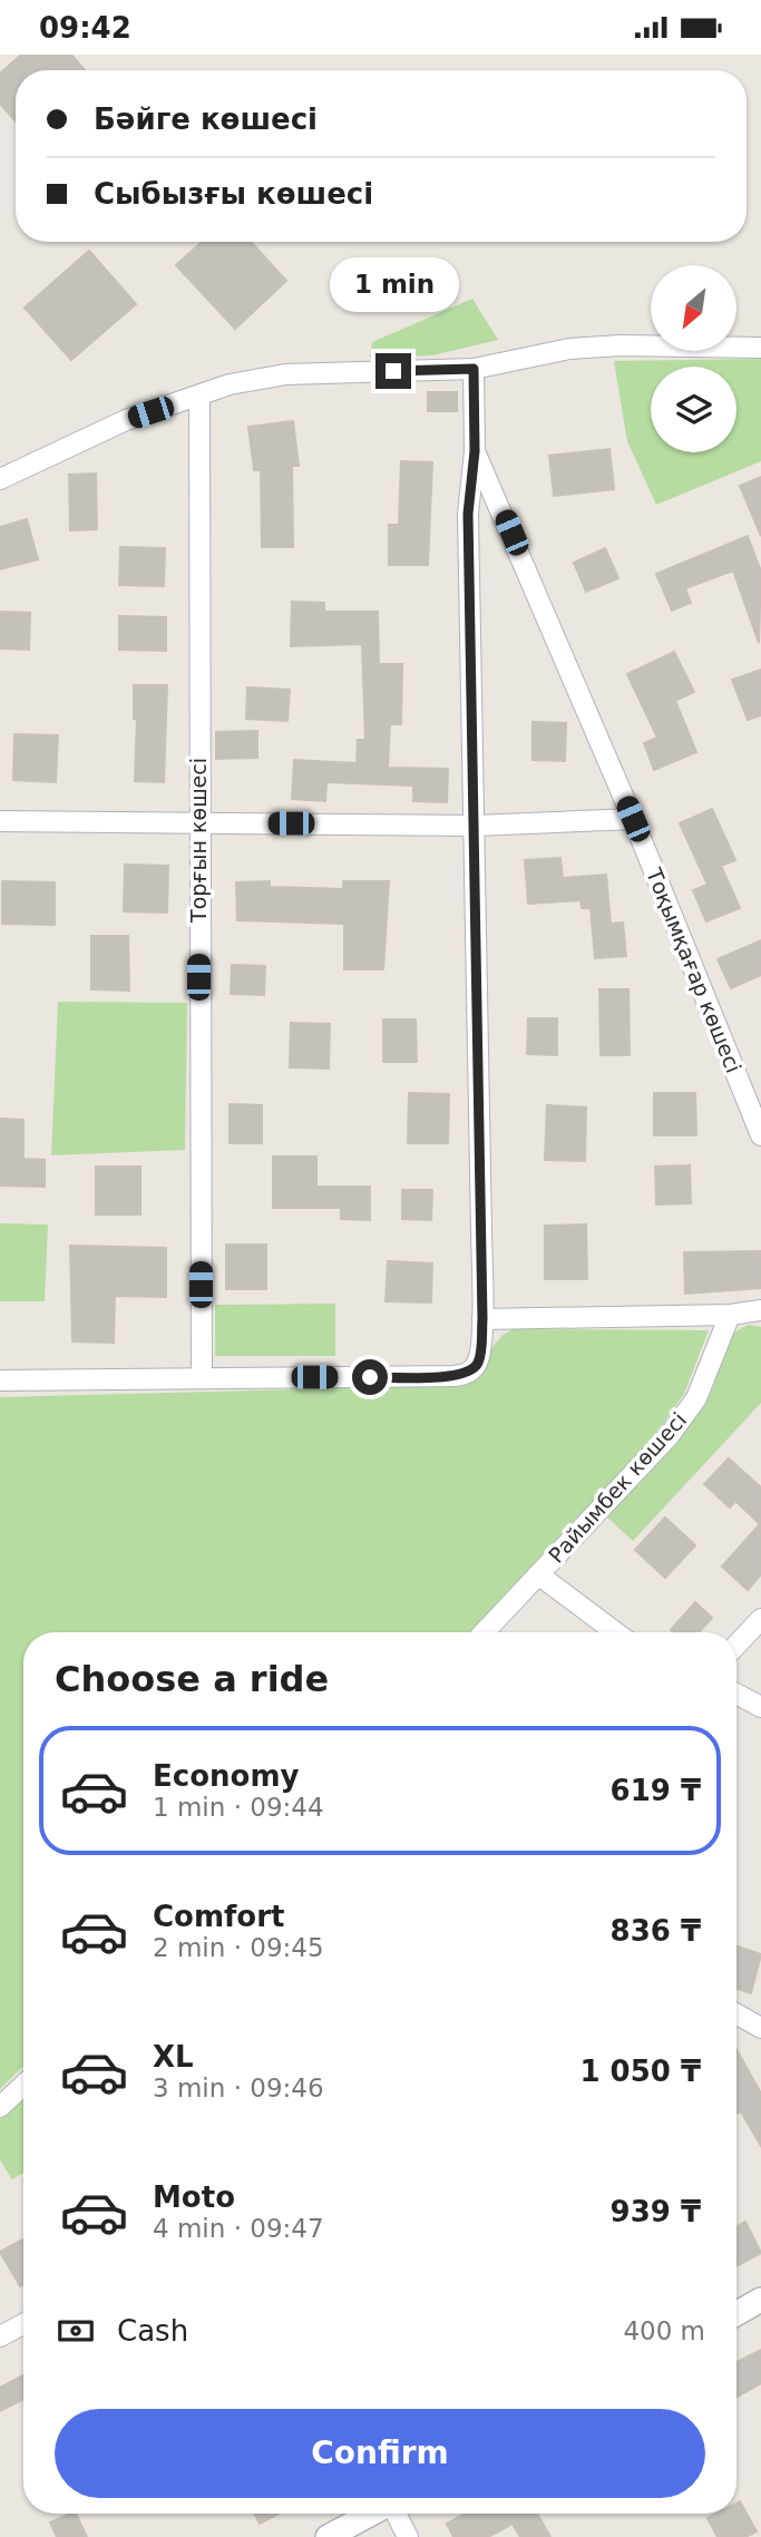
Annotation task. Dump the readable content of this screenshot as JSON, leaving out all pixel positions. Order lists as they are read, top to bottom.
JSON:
{
  "streets": {
    "street": ["Торғын көшесі", "Тоқымқағар көшесі", "Райымбек көшесі"]
  },
  "north": "bottom left",
  "page": {
    "status": "09:42",
    "banner": ["Бәйге көшесі", "Сыбызғы көшесі"],
    "bubble": "1 min",
    "heading": "Choose a ride",
    "list": [
      {
        "name": "Economy",
        "note": "1 min · 09:44",
        "value": "619 ₸"
      },
      {
        "name": "Comfort",
        "note": "2 min · 09:45",
        "value": "836 ₸"
      },
      {
        "name": "XL",
        "note": "3 min · 09:46",
        "value": "1 050 ₸"
      },
      {
        "name": "Moto",
        "note": "4 min · 09:47",
        "value": "939 ₸"
      }
    ],
    "pay": ["Cash", "400 m"],
    "buttons": "Confirm"
  }
}
